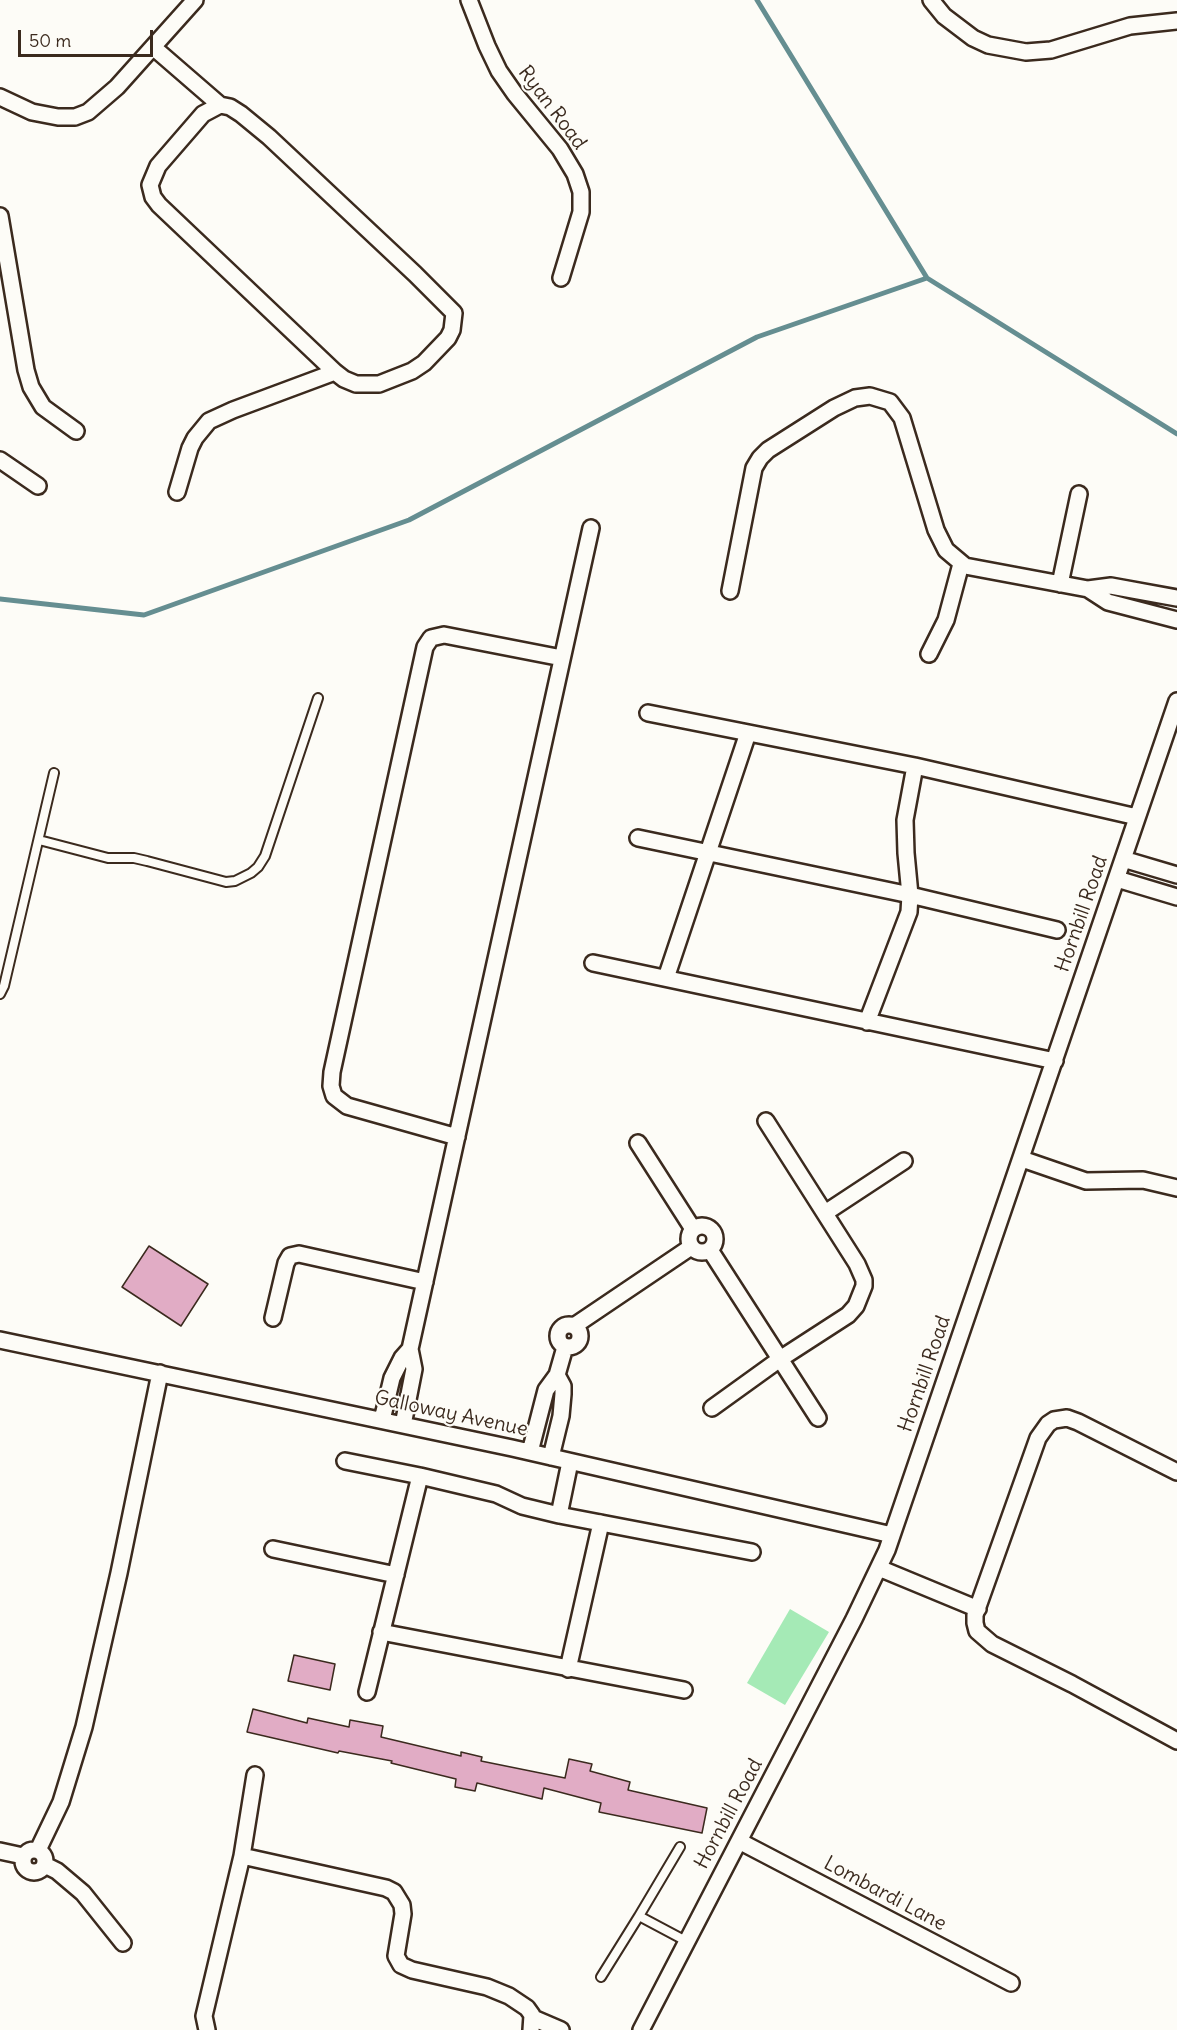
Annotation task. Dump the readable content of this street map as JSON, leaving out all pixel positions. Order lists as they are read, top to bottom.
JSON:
{
  "streets": {
    "street": [
      "Ryan Road",
      "Hornbill Road",
      "Galloway Avenue",
      "Lombardi Lane"
    ]
  },
  "crossings": [
    ["Hornbill Road", "Galloway Avenue"],
    ["Hornbill Road", "Lombardi Lane"]
  ],
  "scale_bar": "50 m"
}
